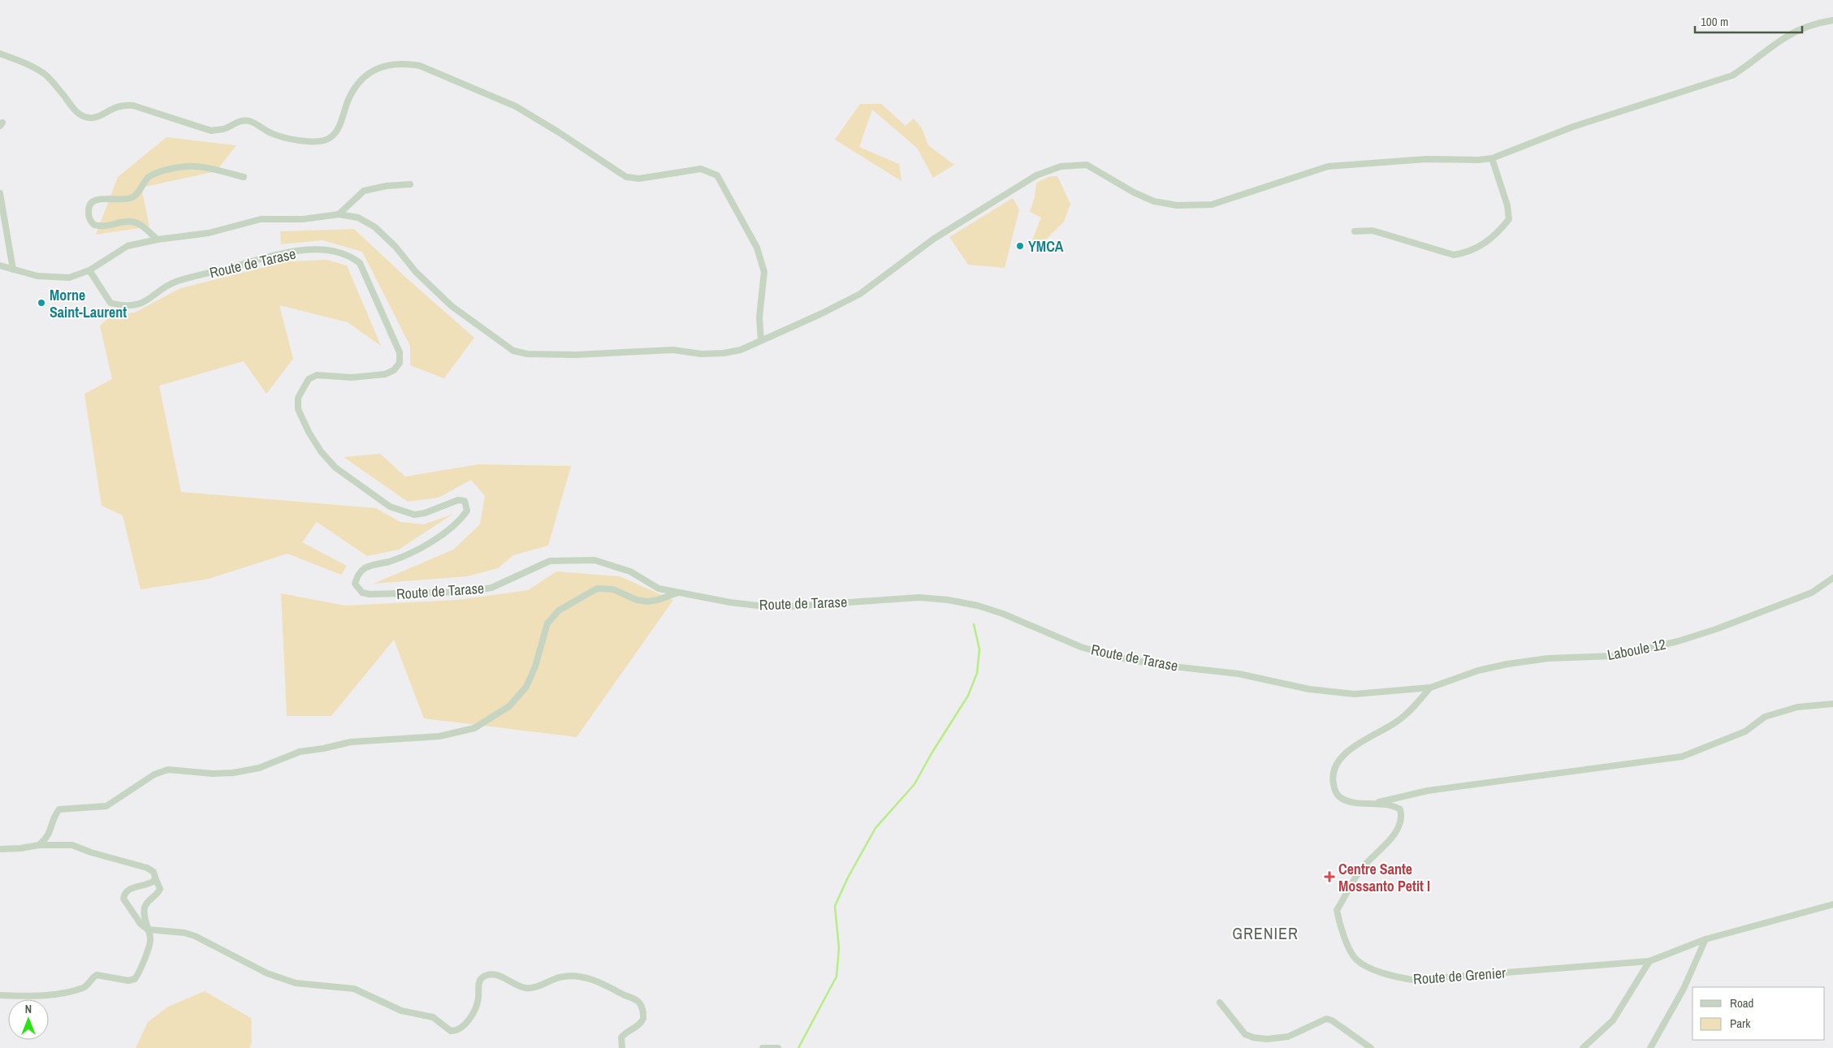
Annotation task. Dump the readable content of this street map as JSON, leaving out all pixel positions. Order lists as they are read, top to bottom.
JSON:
{
  "streets": {
    "street": ["Route de Tarase", "Laboule 12", "Route de Grenier"]
  },
  "crossings": [
    ["Route de Tarase", "Laboule 12"],
    ["Route de Tarase", "Route de Grenier"],
    ["Laboule 12", "Route de Grenier"]
  ],
  "districts": ["GRENIER"],
  "places": {
    "other": ["YMCA", "Morne Saint-Laurent"],
    "health": ["Centre Sante Mossanto Petit I"]
  },
  "legend": ["Road", "Park"],
  "scale_bar": "100 m",
  "north": "top"
}
